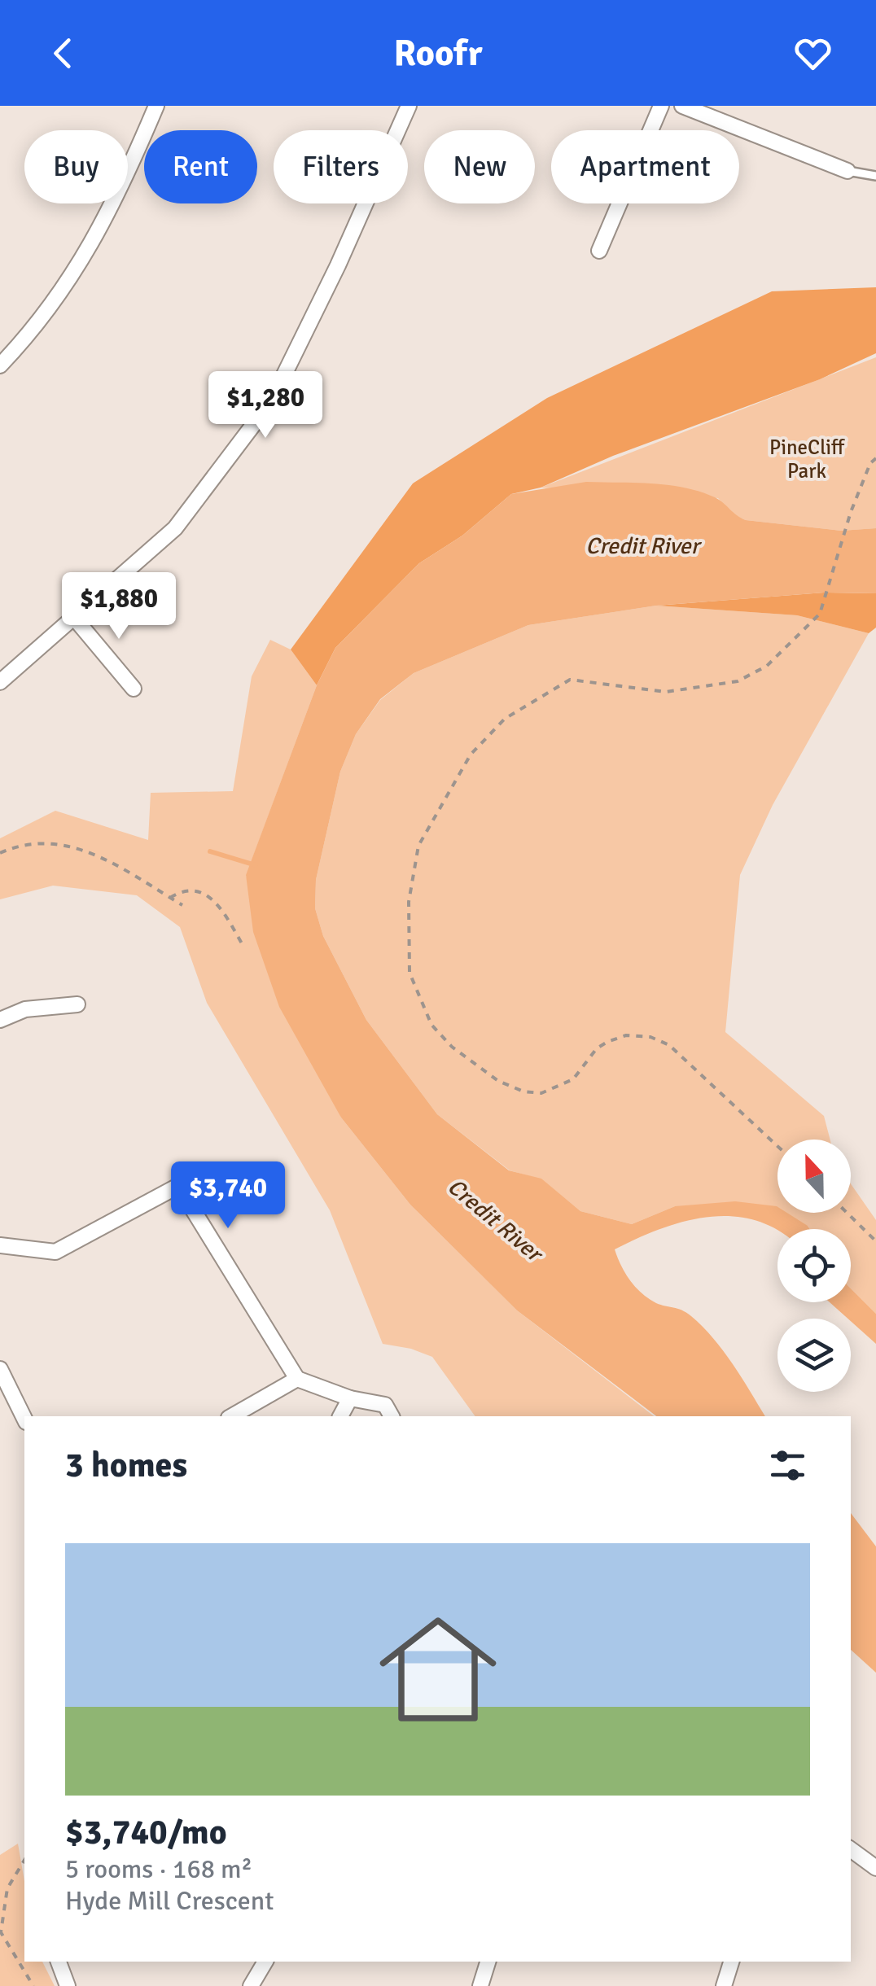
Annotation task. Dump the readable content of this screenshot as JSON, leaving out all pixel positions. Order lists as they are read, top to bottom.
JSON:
{
  "water": ["Credit River"],
  "parks": ["PineCliff Park"],
  "north": "top",
  "page": {
    "header": "Roofr",
    "chip": [
      "Buy",
      "Rent",
      "Filters",
      "New",
      "Apartment"
    ],
    "price": ["$1,280", "$1,880", "$3,740"],
    "heading": "3 homes",
    "list": [
      {
        "name": "$3,740/mo",
        "note": "5 rooms · 168 m² · Hyde Mill Crescent"
      }
    ]
  }
}
